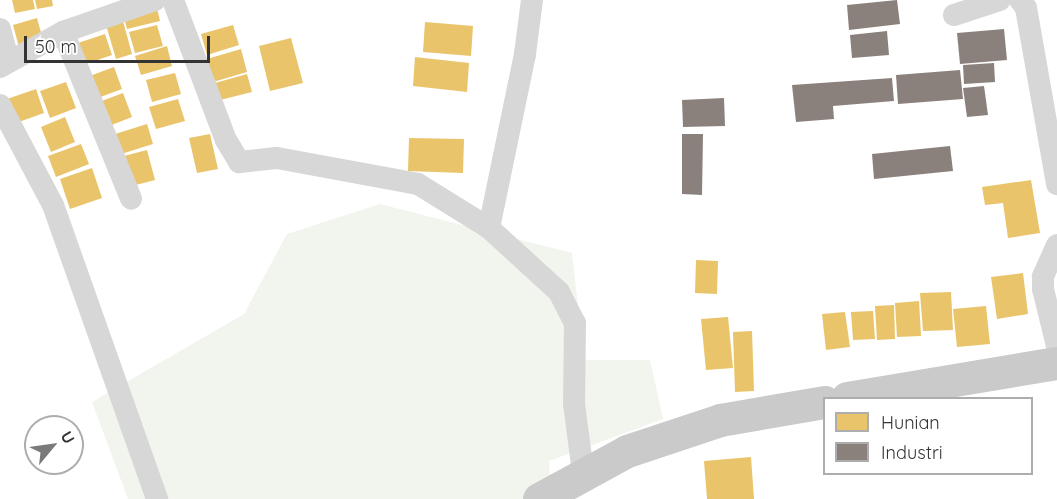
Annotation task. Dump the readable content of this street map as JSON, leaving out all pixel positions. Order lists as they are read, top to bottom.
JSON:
{
  "legend": ["Hunian", "Industri"],
  "scale_bar": "50 m",
  "north": "top right"
}
